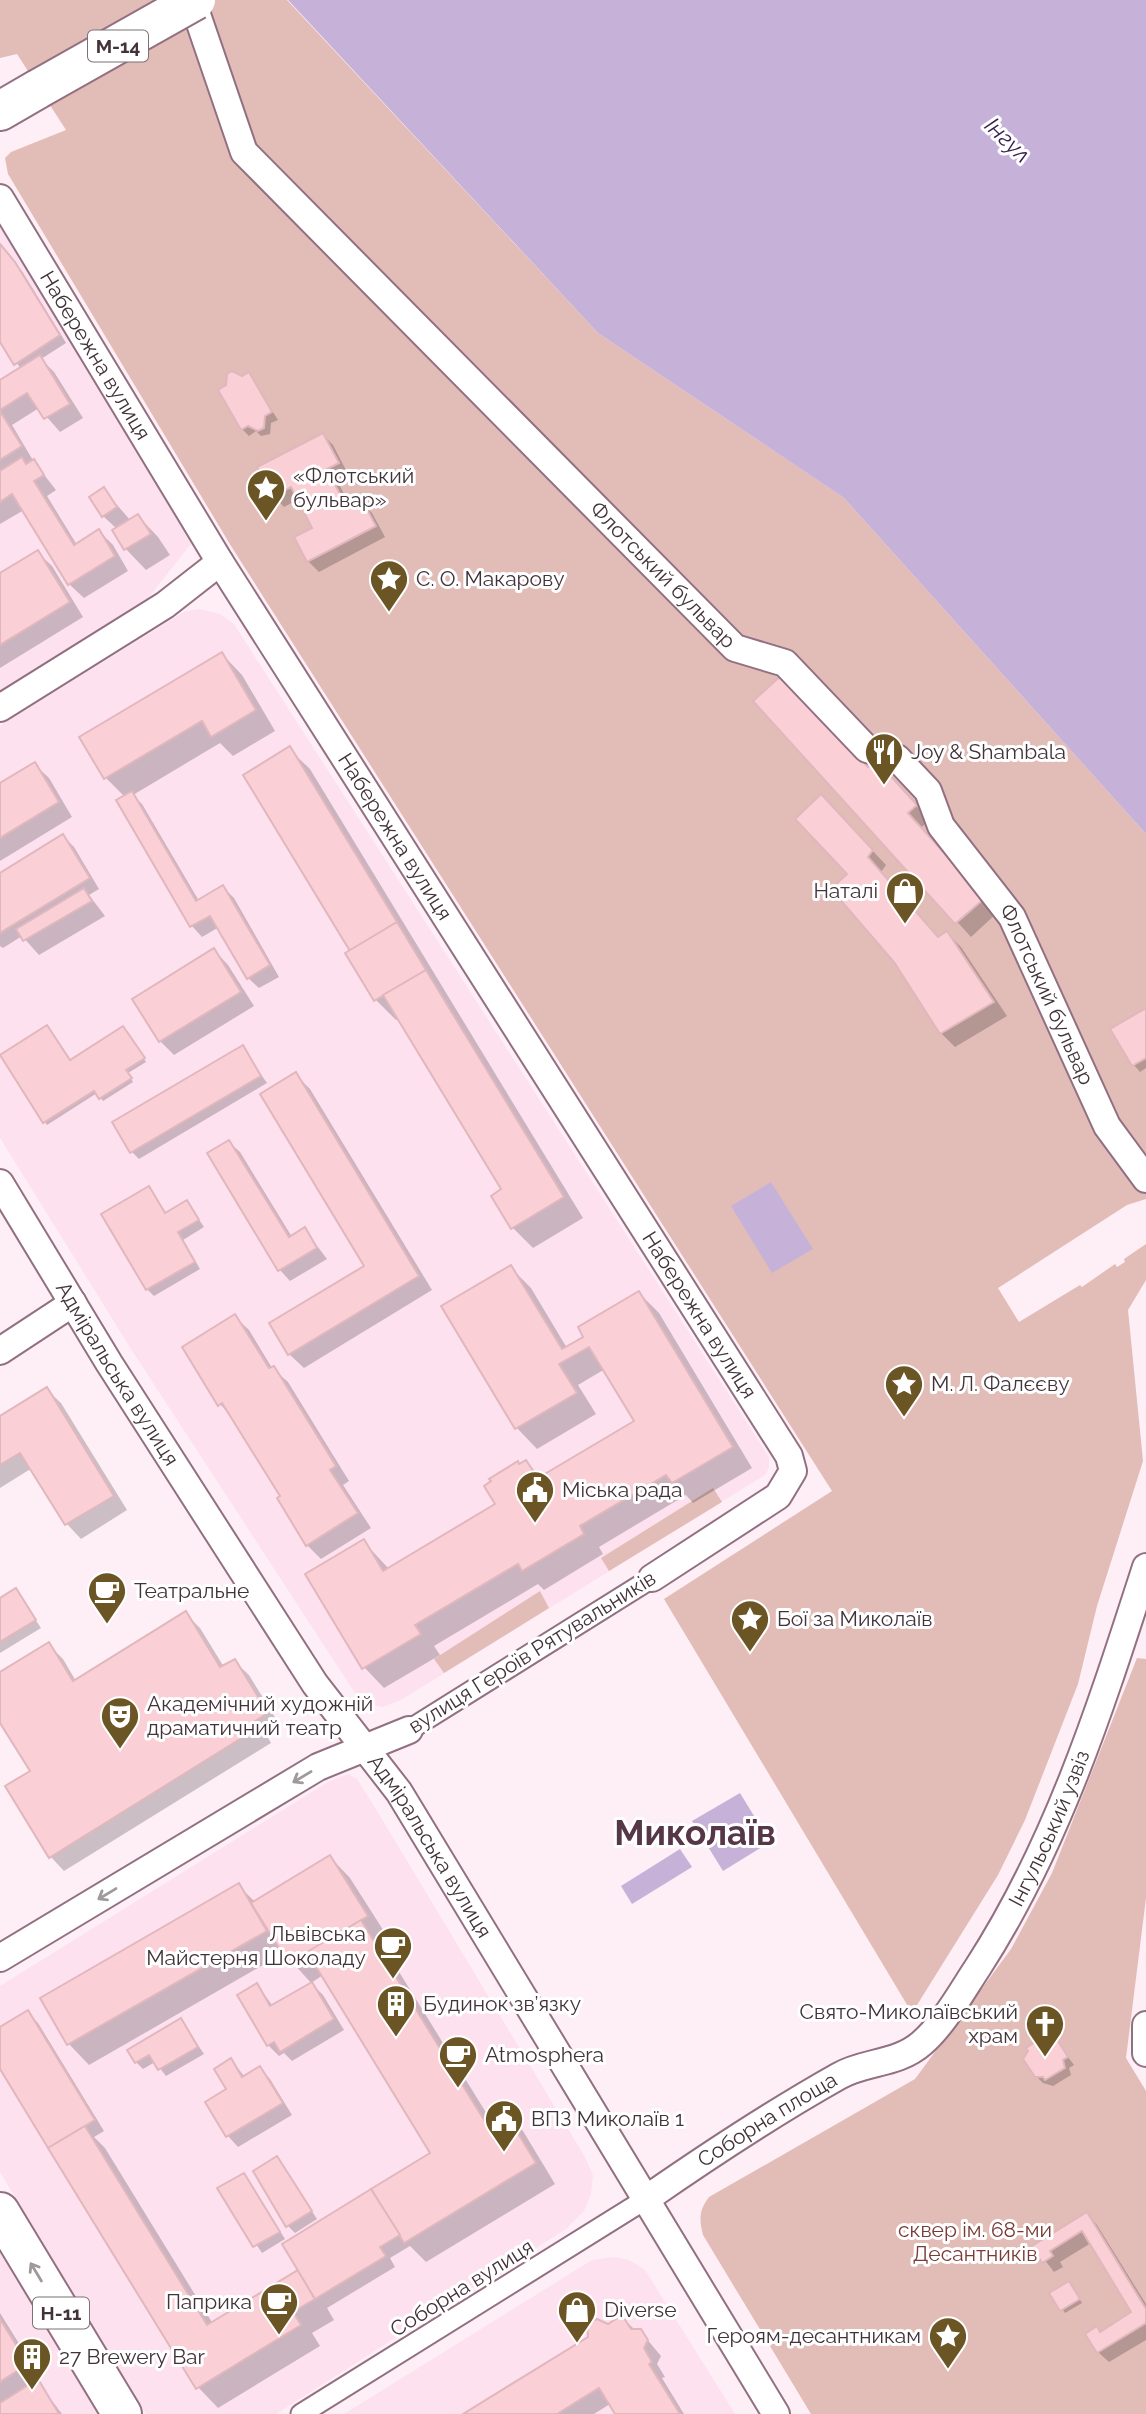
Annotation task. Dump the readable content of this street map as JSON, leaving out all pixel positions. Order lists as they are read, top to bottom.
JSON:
{
  "streets": {
    "main road": ["М-14", "Н-11"],
    "street": [
      "Набережна вулиця",
      "Флотський бульвар",
      "Адміральська вулиця",
      "вулиця Героїв Рятувальників",
      "Інгульський узвіз",
      "Соборна площа",
      "Соборна вулиця"
    ]
  },
  "crossings": [
    ["М-14", "Флотський бульвар"],
    ["Набережна вулиця", "вулиця Героїв Рятувальників"],
    ["Адміральська вулиця", "вулиця Героїв Рятувальників"],
    ["Адміральська вулиця", "Соборна площа"],
    ["Адміральська вулиця", "Соборна вулиця"],
    ["Інгульський узвіз", "Соборна площа"],
    ["Соборна площа", "Соборна вулиця"]
  ],
  "one_way": ["вулиця Героїв Рятувальників"],
  "districts": ["Миколаїв"],
  "water": ["Інгул"],
  "parks": ["сквер ім. 68-ми Десантників"],
  "places": {
    "place": [
      "«Флотський бульвар»",
      "С. О. Макарову",
      "М. Л. Фалєєву",
      "Бої за Миколаїв",
      "Героям-десантникам"
    ],
    "restaurant": ["Joy & Shambala"],
    "shop": ["Наталі", "Diverse"],
    "public building": ["Міська рада", "ВПЗ Миколаїв 1"],
    "cafe": [
      "Театральне",
      "Львівська Майстерня Шоколаду",
      "Atmosphera",
      "Паприка"
    ],
    "theatre": ["Академічний художній драматичний театр"],
    "building": ["Будинок зв’язку", "27 Brewery Bar"],
    "church": ["Свято-Миколаївський храм"]
  }
}
